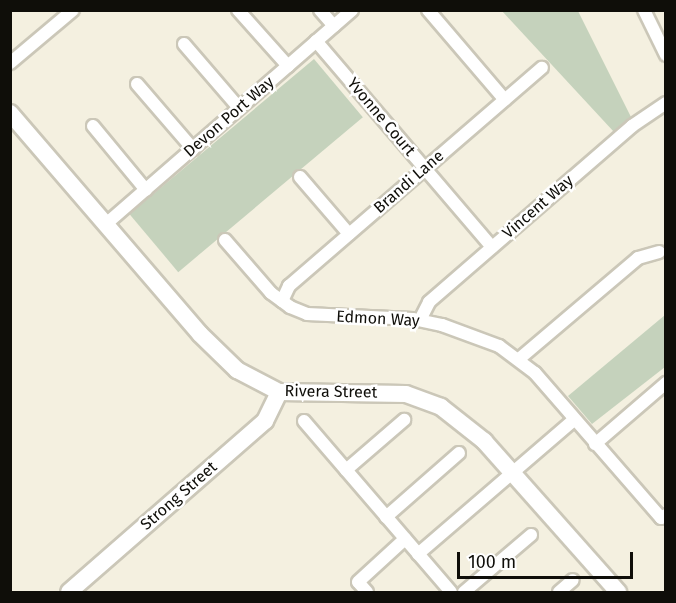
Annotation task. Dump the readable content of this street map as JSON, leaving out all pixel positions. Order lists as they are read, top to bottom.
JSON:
{
  "streets": {
    "street": [
      "Devon Port Way",
      "Yvonne Court",
      "Brandi Lane",
      "Vincent Way",
      "Edmon Way",
      "Rivera Street",
      "Strong Street"
    ]
  },
  "crossings": [
    ["Devon Port Way", "Yvonne Court"],
    ["Devon Port Way", "Rivera Street"],
    ["Yvonne Court", "Brandi Lane"],
    ["Yvonne Court", "Vincent Way"],
    ["Brandi Lane", "Edmon Way"],
    ["Vincent Way", "Edmon Way"],
    ["Rivera Street", "Strong Street"]
  ],
  "scale_bar": "100 m"
}
